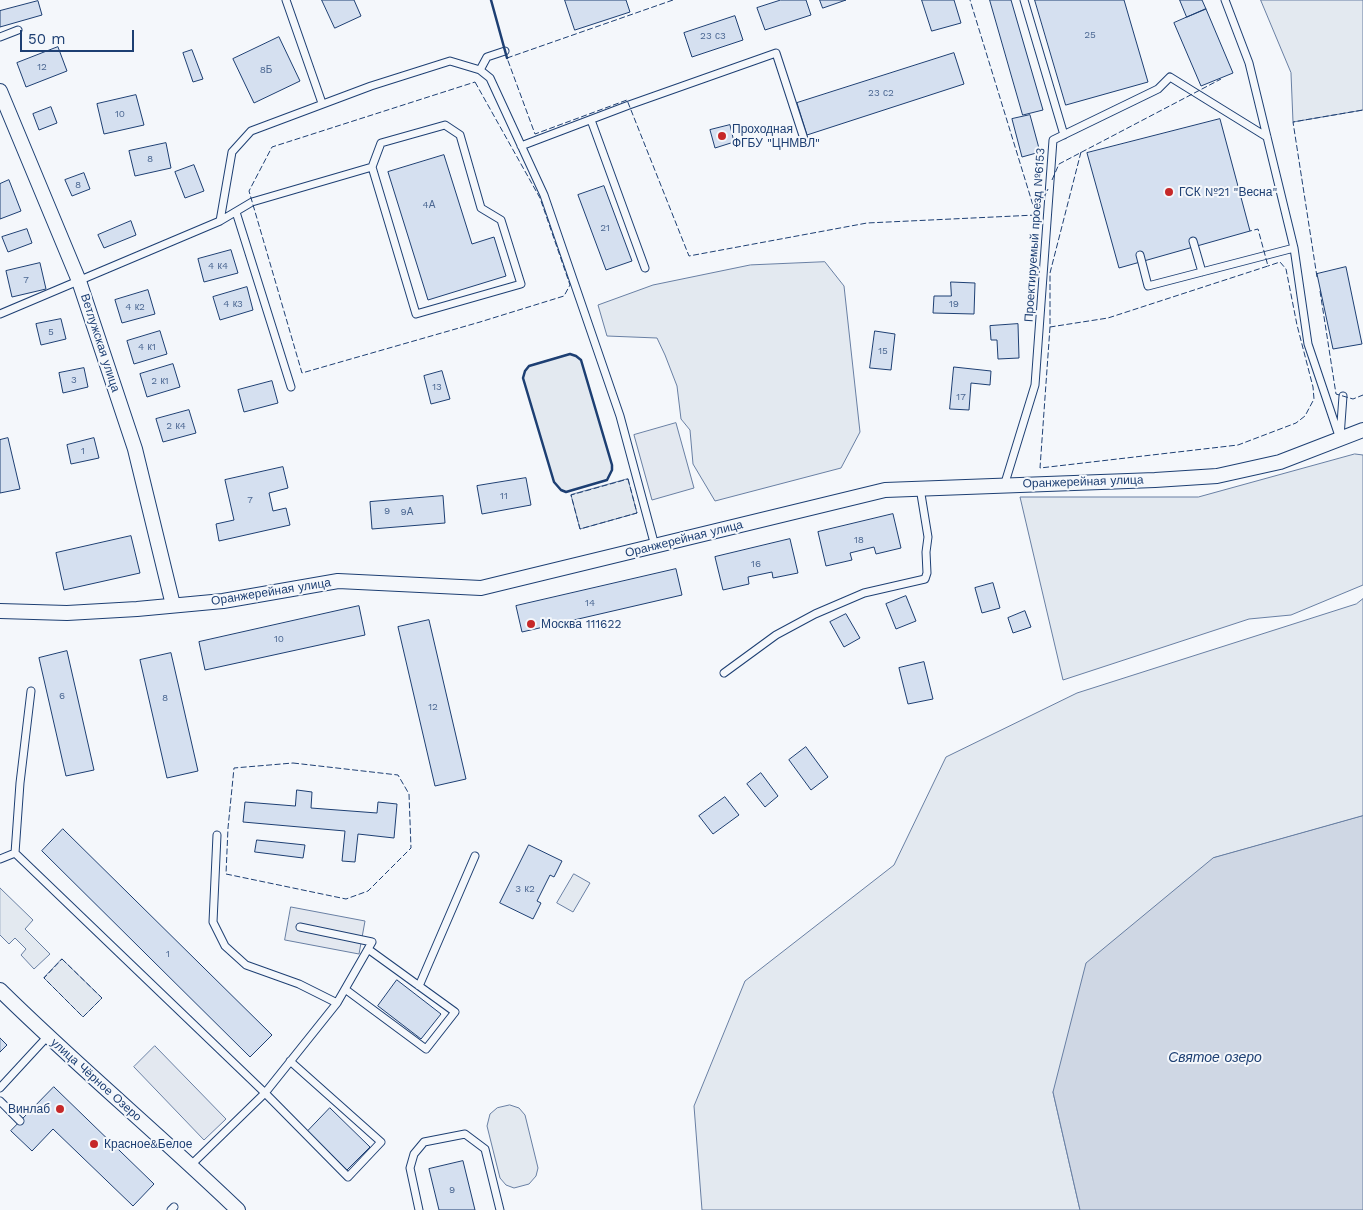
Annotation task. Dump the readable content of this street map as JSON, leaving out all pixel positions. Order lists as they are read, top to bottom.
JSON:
{
  "streets": {
    "street": ["Ветлужская улица", "Оранжерейная улица", "улица Чёрное Озеро"],
    "lane": ["Проектируемый проезд №6153"]
  },
  "crossings": [
    ["Проектируемый проезд №6153", "Оранжерейная улица"],
    ["Ветлужская улица", "Оранжерейная улица"]
  ],
  "water": ["Святое озеро"],
  "places": [
    "Проходная ФГБУ \"ЦНМВЛ\"",
    "ГСК №21 \"Весна\"",
    "Москва 111622",
    "Винлаб",
    "Красное&Белое"
  ],
  "house_numbers": [
    "25",
    "23 с3",
    "12",
    "8Б",
    "23 с2",
    "10",
    "8",
    "8",
    "4А",
    "21",
    "4 к4",
    "7",
    "4 к3",
    "19",
    "4 к2",
    "5",
    "4 к1",
    "15",
    "3",
    "2 к1",
    "13",
    "17",
    "2 к4",
    "1",
    "11",
    "7",
    "9",
    "9А",
    "18",
    "16",
    "14",
    "10",
    "6",
    "8",
    "12",
    "3 к2",
    "1",
    "9"
  ],
  "scale_bar": "50 m"
}
